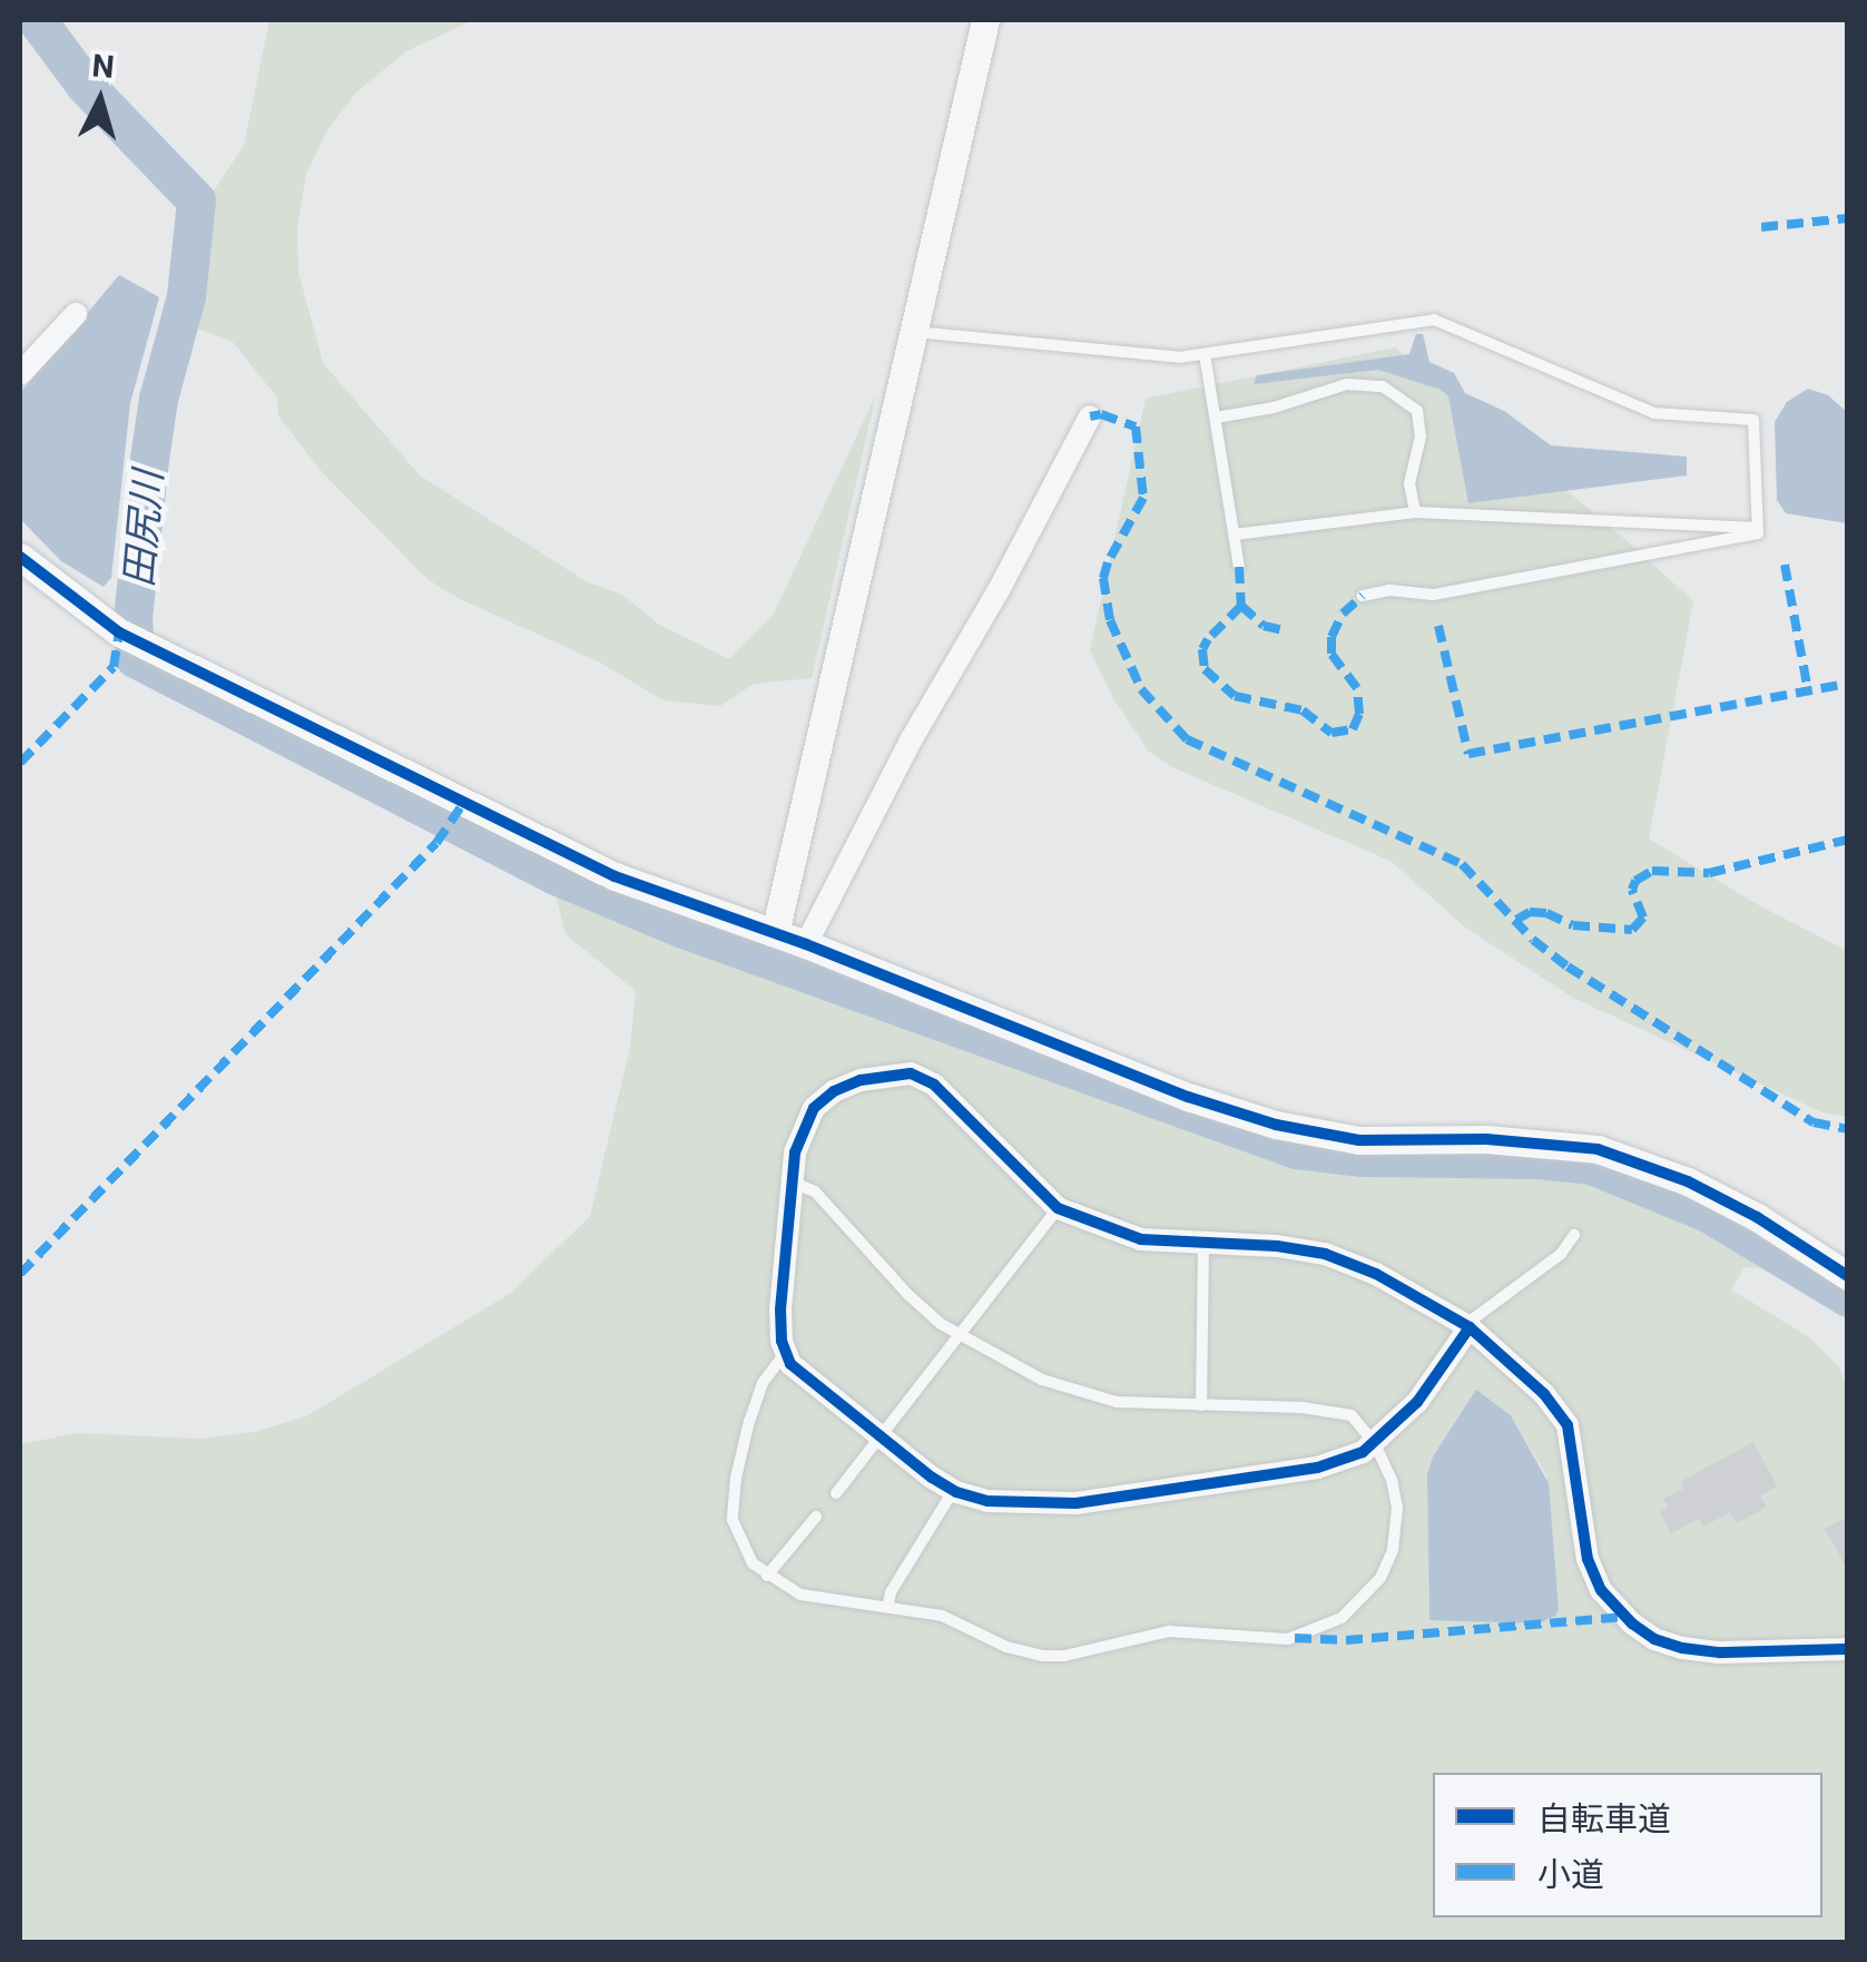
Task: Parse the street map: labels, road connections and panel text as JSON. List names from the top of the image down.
{
  "water": ["田尻川"],
  "legend": ["自転車道", "小道"],
  "north": "top"
}
